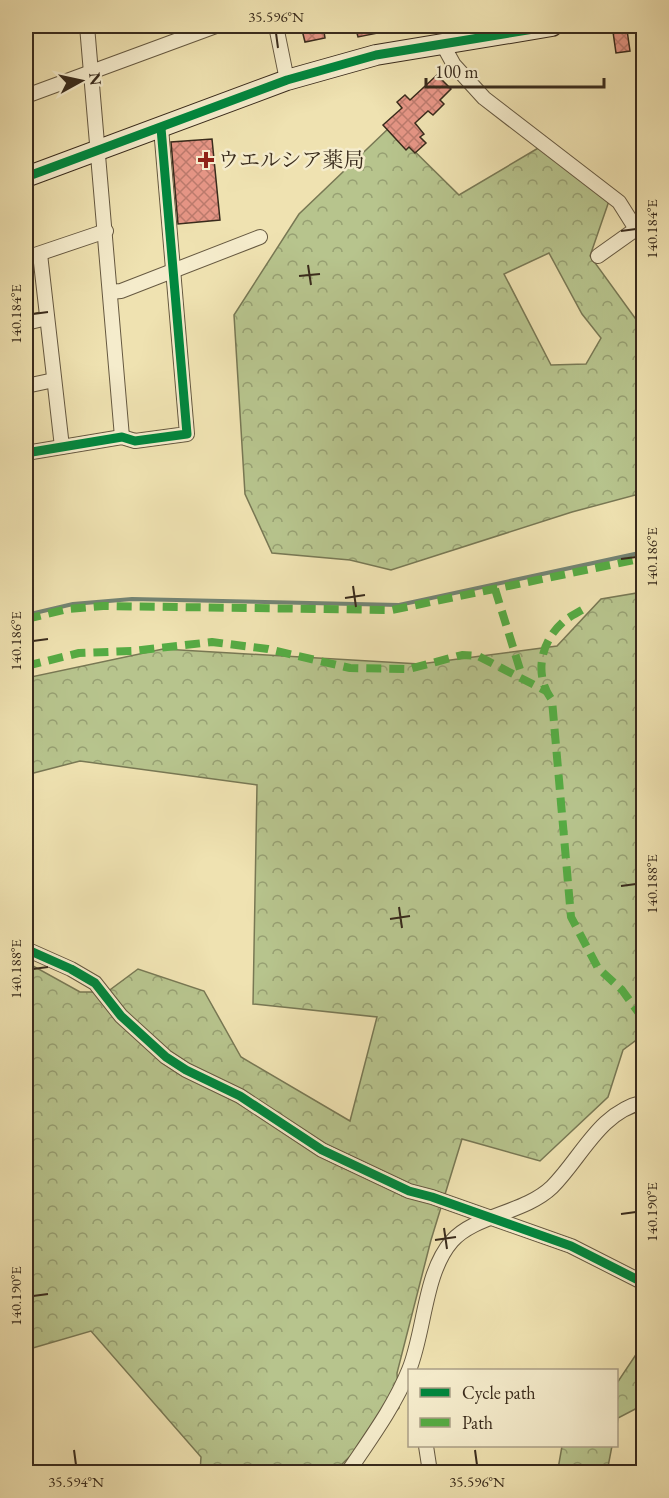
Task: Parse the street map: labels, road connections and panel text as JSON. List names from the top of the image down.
{
  "places": {
    "health": ["ウエルシア薬局"]
  },
  "legend": ["Cycle path", "Path"],
  "scale_bar": "100 m",
  "north": "right",
  "coordinates": [
    "35.596°N",
    "140.184°E",
    "140.186°E",
    "140.188°E",
    "140.190°E",
    "35.594°N"
  ]
}
